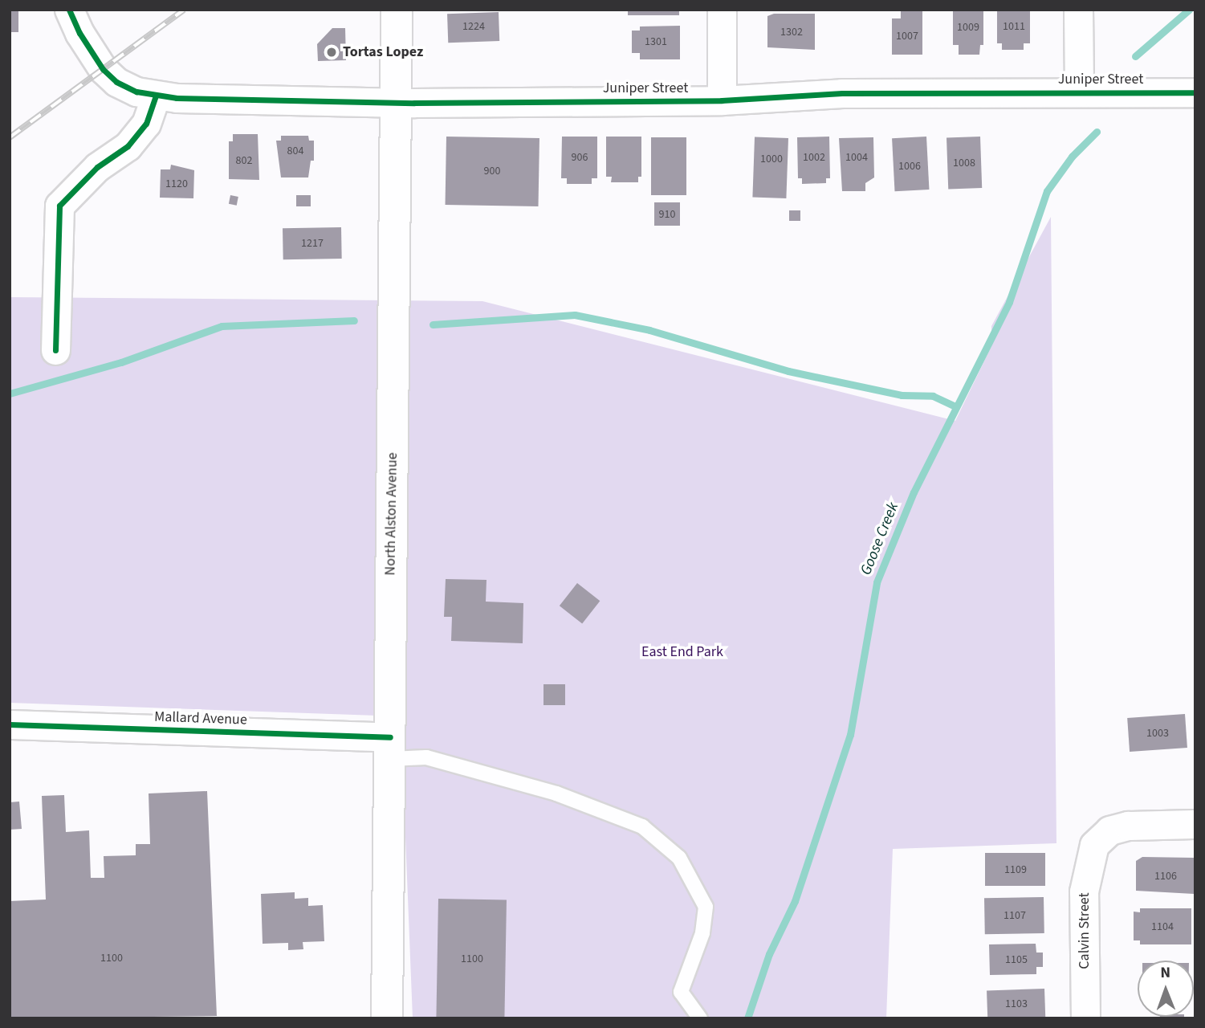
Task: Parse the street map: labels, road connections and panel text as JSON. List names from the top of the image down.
{
  "streets": {
    "main road": ["North Alston Avenue"],
    "street": ["Juniper Street", "Mallard Avenue", "Calvin Street"]
  },
  "crossings": [
    ["Juniper Street", "North Alston Avenue"],
    ["North Alston Avenue", "Mallard Avenue"]
  ],
  "water": ["Goose Creek"],
  "parks": ["East End Park"],
  "places": ["Tortas Lopez"],
  "house_numbers": [
    "1224",
    "1011",
    "1009",
    "1302",
    "1007",
    "1301",
    "804",
    "906",
    "1002",
    "1004",
    "1000",
    "802",
    "1008",
    "1006",
    "900",
    "1120",
    "910",
    "1217",
    "1003",
    "1109",
    "1106",
    "1107",
    "1104",
    "1100",
    "1100",
    "1105",
    "1103"
  ],
  "north": "top"
}
